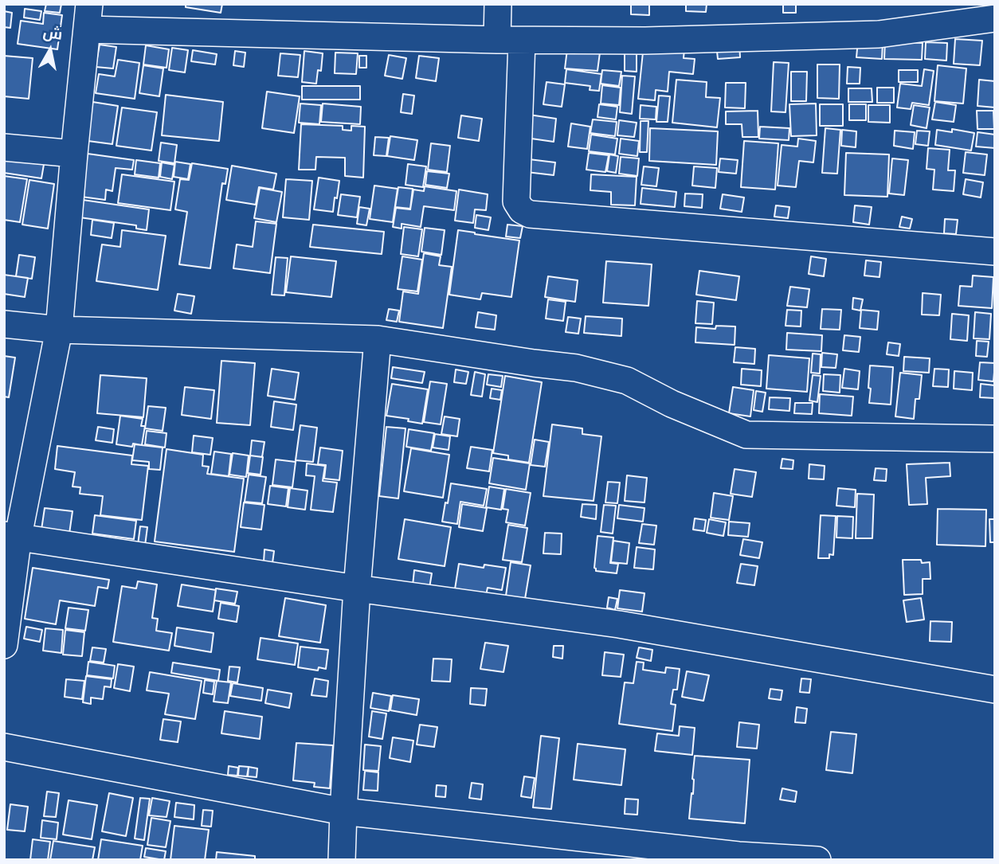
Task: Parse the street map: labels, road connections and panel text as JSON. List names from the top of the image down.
{
  "north": "top"
}
